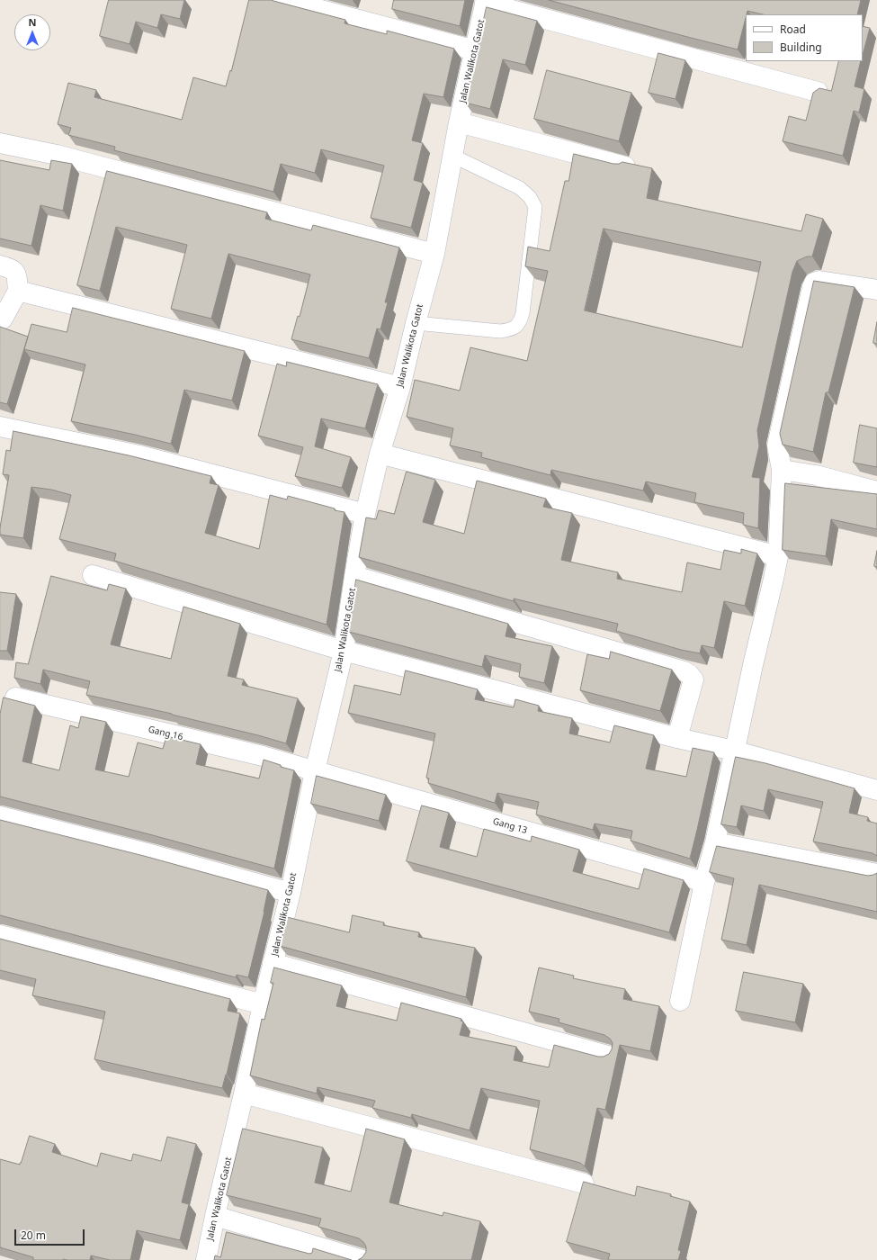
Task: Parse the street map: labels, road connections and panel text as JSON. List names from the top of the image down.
{
  "streets": {
    "street": ["Jalan Walikota Gatot", "Gang 16", "Gang 13"]
  },
  "crossings": [
    ["Jalan Walikota Gatot", "Gang 16"],
    ["Jalan Walikota Gatot", "Gang 13"],
    ["Gang 16", "Gang 13"]
  ],
  "legend": ["Road", "Building"],
  "scale_bar": "20 m",
  "north": "top"
}
